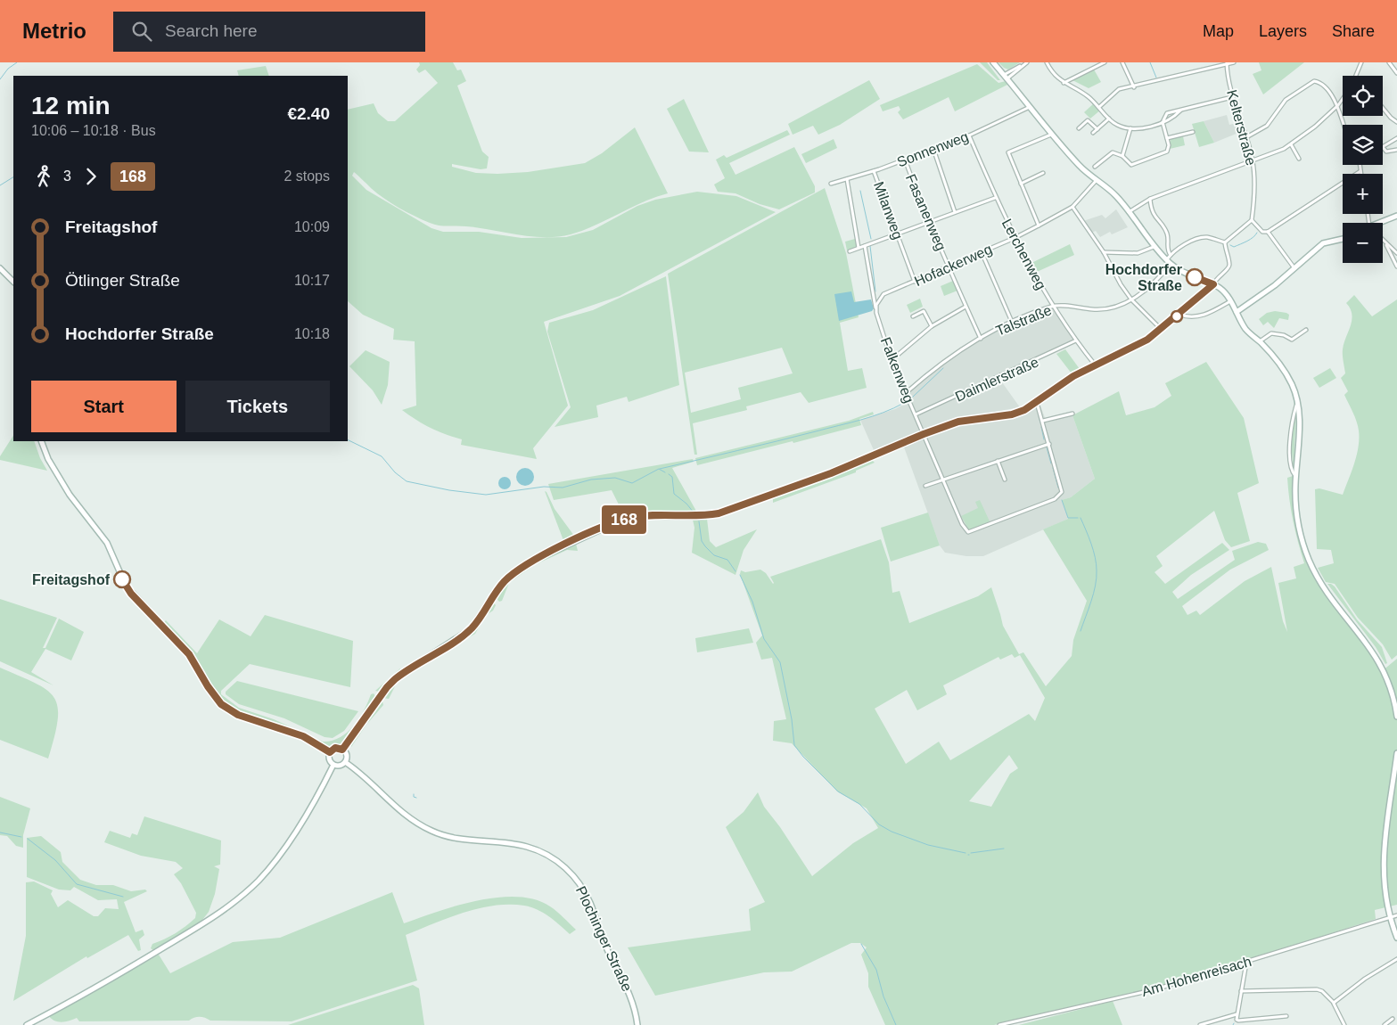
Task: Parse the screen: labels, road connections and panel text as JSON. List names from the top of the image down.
{
  "streets": {
    "main road": ["Plochinger Straße"],
    "street": [
      "Kelterstraße",
      "Sonnenweg",
      "Milanweg",
      "Fasanenweg",
      "Lerchenweg",
      "Hofackerweg",
      "Talstraße",
      "Falkenweg",
      "Daimlerstraße",
      "Am Hohenreisach"
    ]
  },
  "crossings": [
    ["Sonnenweg", "Milanweg"],
    ["Sonnenweg", "Fasanenweg"],
    ["Sonnenweg", "Lerchenweg"],
    ["Milanweg", "Hofackerweg"],
    ["Fasanenweg", "Hofackerweg"],
    ["Fasanenweg", "Talstraße"],
    ["Lerchenweg", "Hofackerweg"],
    ["Lerchenweg", "Talstraße"],
    ["Lerchenweg", "Daimlerstraße"],
    ["Hofackerweg", "Falkenweg"],
    ["Talstraße", "Falkenweg"],
    ["Falkenweg", "Daimlerstraße"]
  ],
  "places": ["Hochdorfer Straße", "Freitagshof"],
  "lines": ["bus line 168"],
  "page": {
    "header": "Metrio",
    "search": "Search here",
    "nav": ["Map", "Layers", "Share"],
    "on_map": "168",
    "map_buttons": ["+", "−"],
    "heading": ["12 min", "10:06 – 10:18 · Bus", "€2.40"],
    "legs": ["3", "168", "2 stops"],
    "list": [
      {
        "name": "Freitagshof",
        "value": "10:09"
      },
      {
        "name": "Ötlinger Straße",
        "value": "10:17"
      },
      {
        "name": "Hochdorfer Straße",
        "value": "10:18"
      }
    ],
    "buttons": ["Start", "Tickets"]
  }
}
